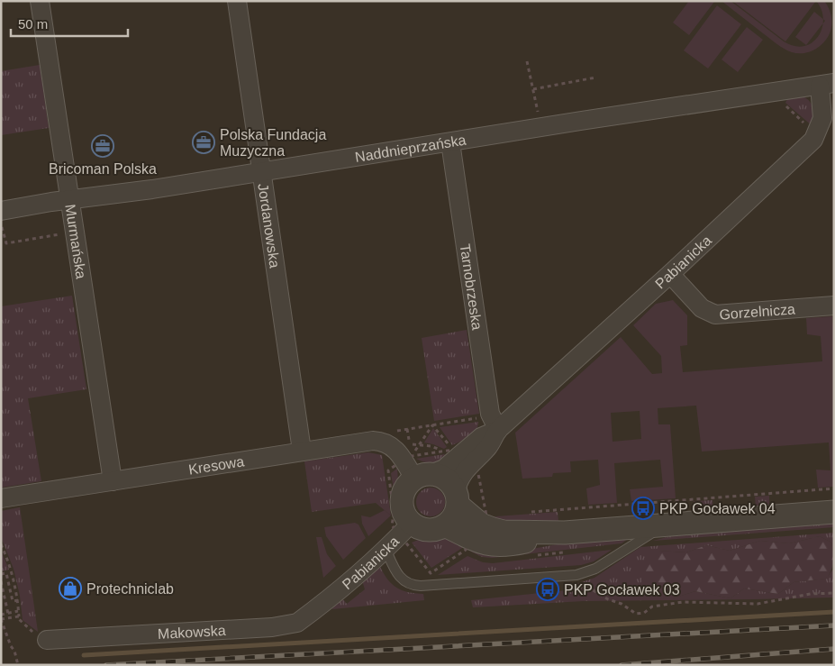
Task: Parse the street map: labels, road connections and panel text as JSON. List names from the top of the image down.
{
  "streets": {
    "street": [
      "Naddnieprzańska",
      "Jordanowska",
      "Murmańska",
      "Pabianicka",
      "Tarnobrzeska",
      "Gorzelnicza",
      "Kresowa",
      "Makowska"
    ]
  },
  "crossings": [
    ["Naddnieprzańska", "Jordanowska"],
    ["Naddnieprzańska", "Murmańska"],
    ["Naddnieprzańska", "Pabianicka"],
    ["Naddnieprzańska", "Tarnobrzeska"],
    ["Jordanowska", "Kresowa"],
    ["Murmańska", "Kresowa"],
    ["Pabianicka", "Tarnobrzeska"],
    ["Pabianicka", "Gorzelnicza"],
    ["Pabianicka", "Kresowa"],
    ["Pabianicka", "Makowska"]
  ],
  "places": {
    "office": ["Polska Fundacja Muzyczna", "Bricoman Polska"],
    "bus stop": ["PKP Gocławek 04", "PKP Gocławek 03"],
    "shop": ["Protechniclab"]
  },
  "scale_bar": "50 m"
}
